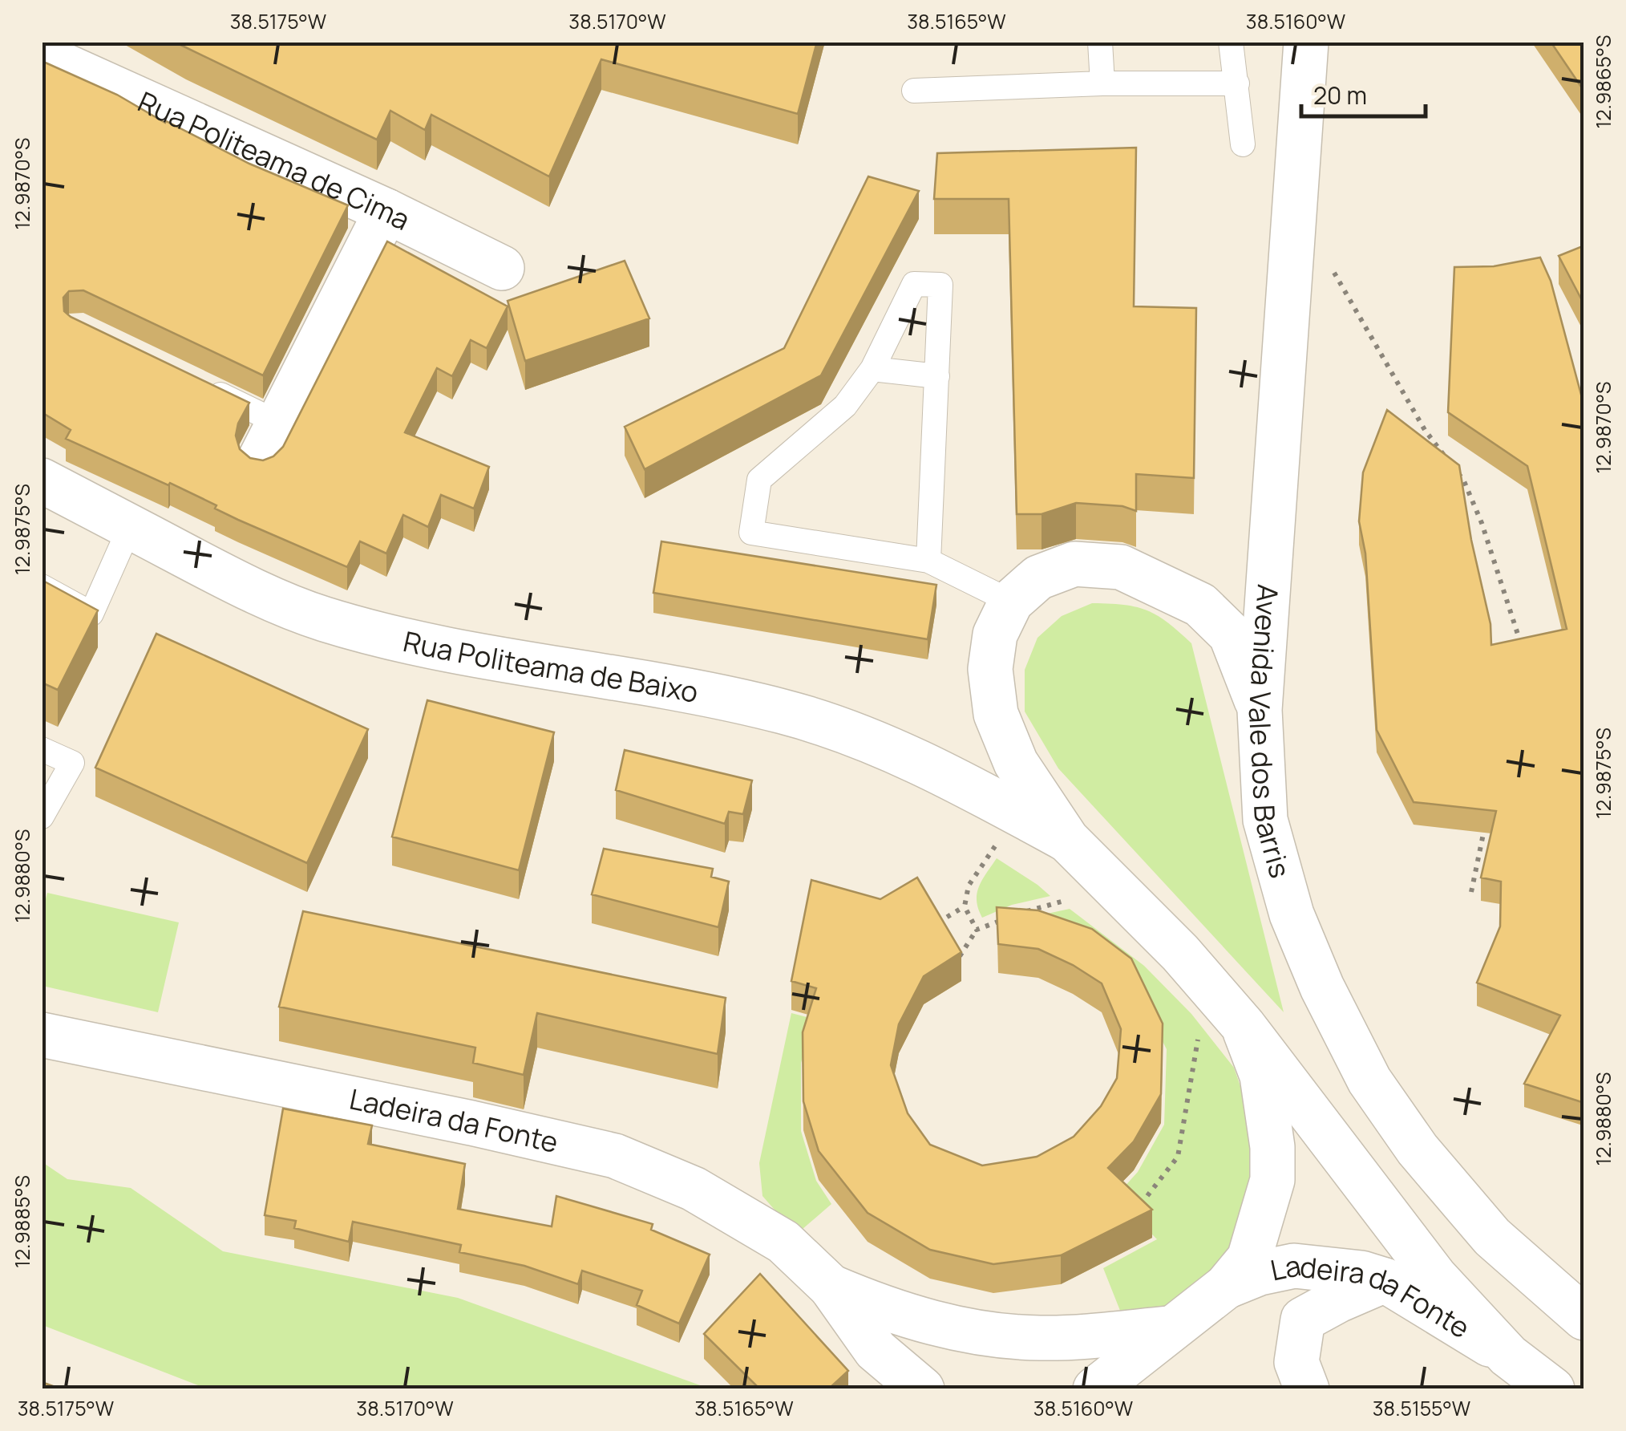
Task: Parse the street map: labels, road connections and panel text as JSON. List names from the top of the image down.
{
  "streets": {
    "street": [
      "Rua Politeama de Cima",
      "Rua Politeama de Baixo",
      "Avenida Vale dos Barris",
      "Ladeira da Fonte"
    ]
  },
  "scale_bar": "20 m",
  "coordinates": [
    "38.5175°W",
    "38.5170°W",
    "38.5165°W",
    "38.5160°W",
    "12.9865°S",
    "12.9870°S",
    "12.9875°S",
    "12.9880°S",
    "12.9885°S",
    "38.5155°W"
  ]
}
